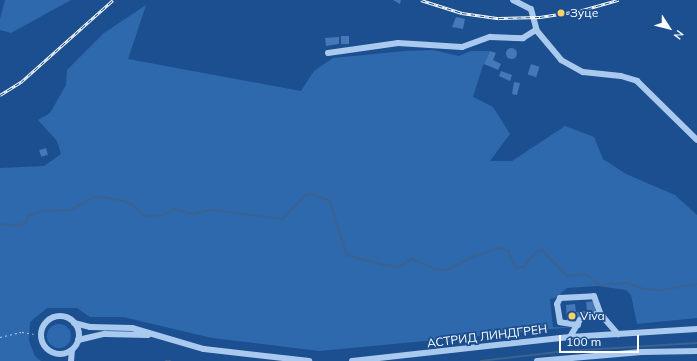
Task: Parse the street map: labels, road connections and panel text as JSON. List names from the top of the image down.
{
  "streets": {
    "street": ["АСТРИД ЛИНДГРЕН"]
  },
  "places": ["Зуце", "Viva"],
  "scale_bar": "100 m",
  "north": "bottom right"
}
